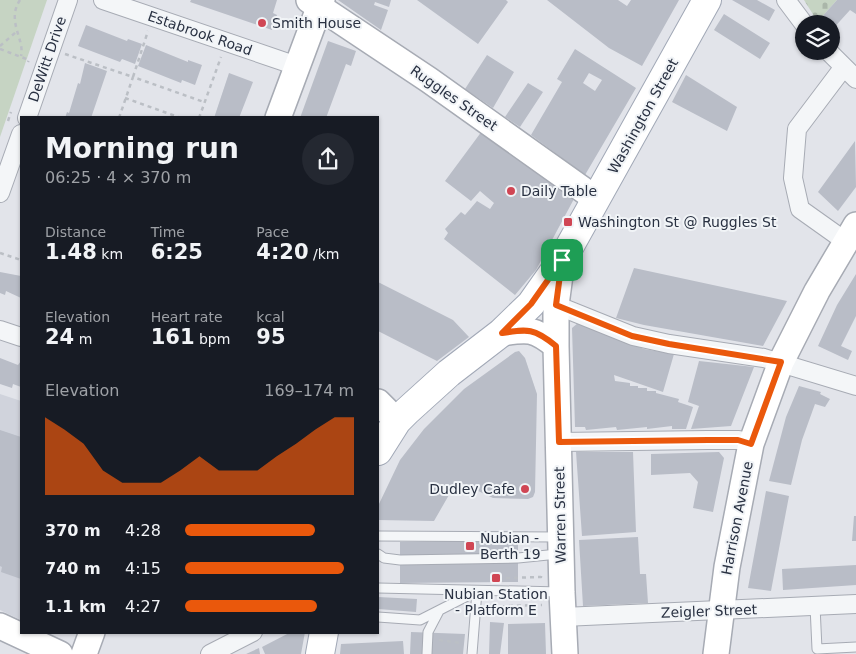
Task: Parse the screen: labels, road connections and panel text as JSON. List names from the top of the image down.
{
  "streets": {
    "main road": [
      "Ruggles Street",
      "Washington Street",
      "Warren Street",
      "Harrison Avenue"
    ],
    "street": ["Estabrook Road", "DeWitt Drive", "Zeigler Street"]
  },
  "crossings": [
    ["Ruggles Street", "Washington Street"],
    ["Washington Street", "Warren Street"],
    ["Warren Street", "Zeigler Street"],
    ["Harrison Avenue", "Zeigler Street"]
  ],
  "places": {
    "other": ["Smith House", "Daily Table", "Dudley Cafe"],
    "transit": ["Washington St @ Ruggles St", "Nubian - Berth 19", "Nubian Station - Platform E"]
  },
  "page": {
    "heading": ["Morning run", "06:25 · 4 × 370 m"],
    "stats": [
      ["Distance", "1.48 km"],
      ["Time", "6:25"],
      ["Pace", "4:20 /km"],
      ["Elevation", "24 m"],
      ["Heart rate", "161 bpm"],
      ["kcal", "95"]
    ],
    "chart": ["Elevation", "169–174 m"],
    "list": [
      {
        "name": "370 m",
        "note": "4:28"
      },
      {
        "name": "740 m",
        "note": "4:15"
      },
      {
        "name": "1.1 km",
        "note": "4:27"
      }
    ]
  }
}
